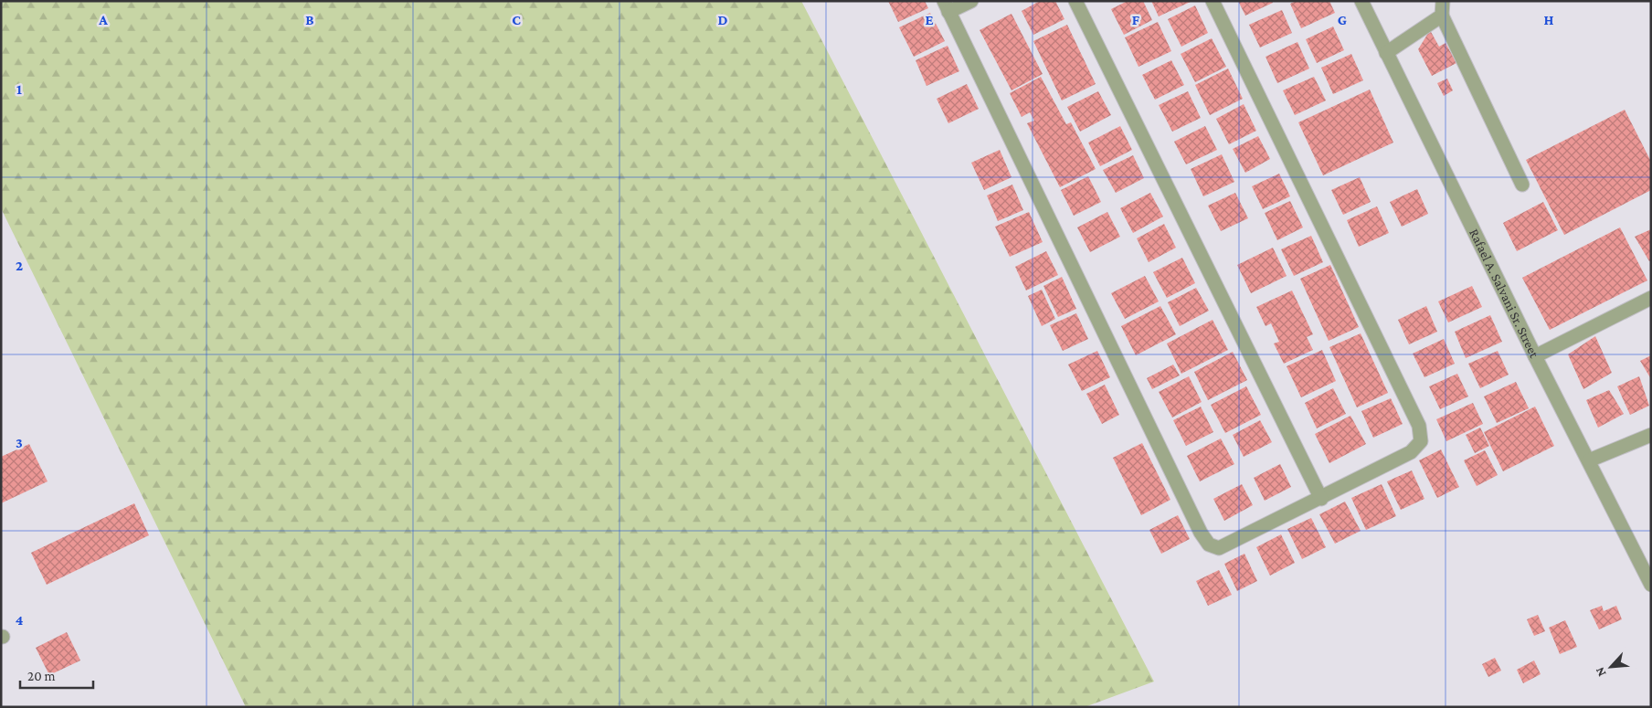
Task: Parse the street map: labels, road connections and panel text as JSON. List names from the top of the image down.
{
  "streets": {
    "street": ["Rafael A. Salvani Sr. Street"]
  },
  "scale_bar": "20 m",
  "north": "bottom left",
  "grid": {
    "columns": [
      "A",
      "B",
      "C",
      "D",
      "E",
      "F",
      "G",
      "H"
    ],
    "rows": [
      "1",
      "2",
      "3",
      "4"
    ]
  }
}
